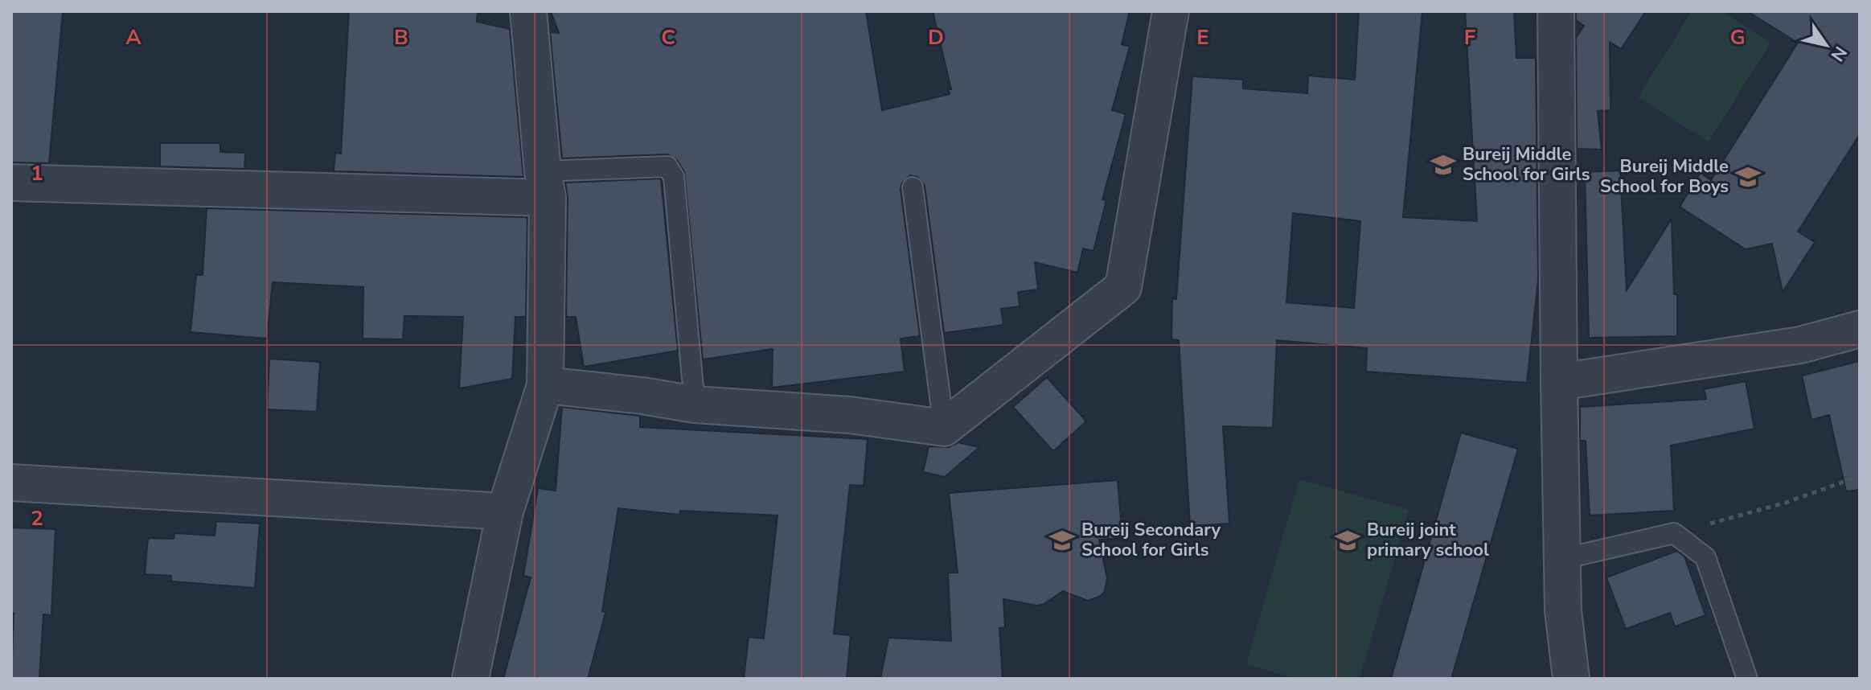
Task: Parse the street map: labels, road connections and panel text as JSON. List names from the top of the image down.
{
  "places": {
    "school or university": [
      "Bureij Middle School for Girls",
      "Bureij Middle School for Boys",
      "Bureij Secondary School for Girls",
      "Bureij joint primary school"
    ]
  },
  "north": "bottom right",
  "grid": {
    "columns": [
      "A",
      "B",
      "C",
      "D",
      "E",
      "F",
      "G"
    ],
    "rows": ["1", "2"]
  }
}
